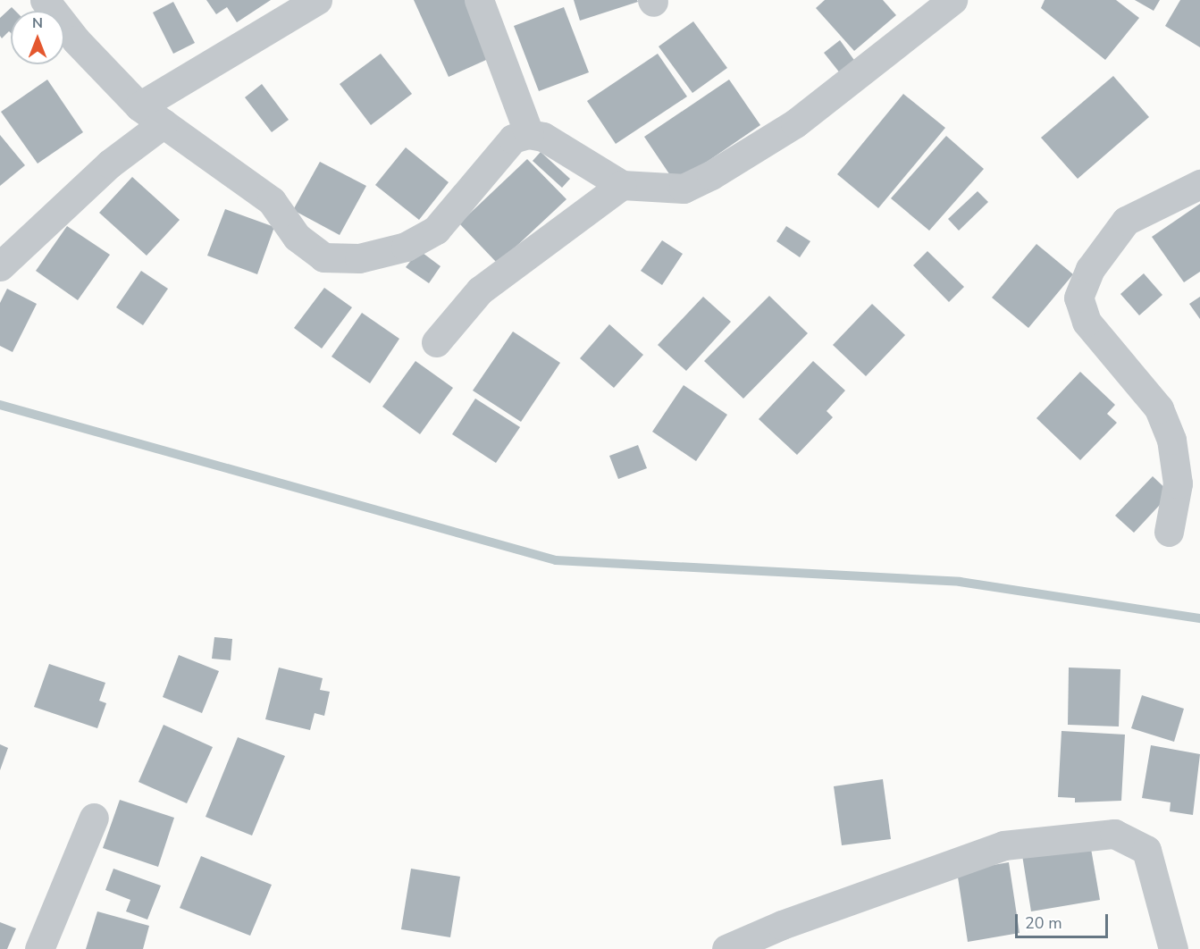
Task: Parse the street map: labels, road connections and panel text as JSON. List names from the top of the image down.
{
  "scale_bar": "20 m",
  "north": "top"
}
